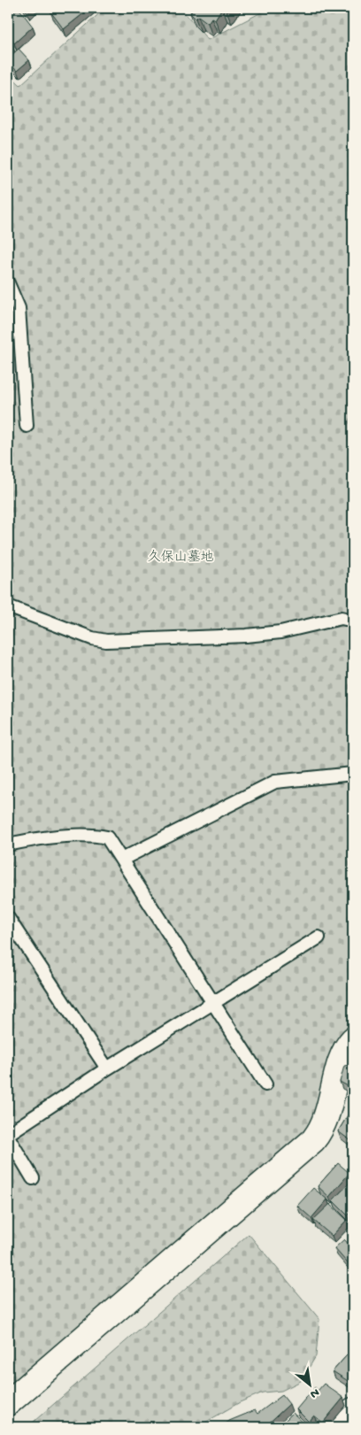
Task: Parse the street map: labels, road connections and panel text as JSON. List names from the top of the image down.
{
  "parks": ["久保山墓地"],
  "north": "bottom right"
}
